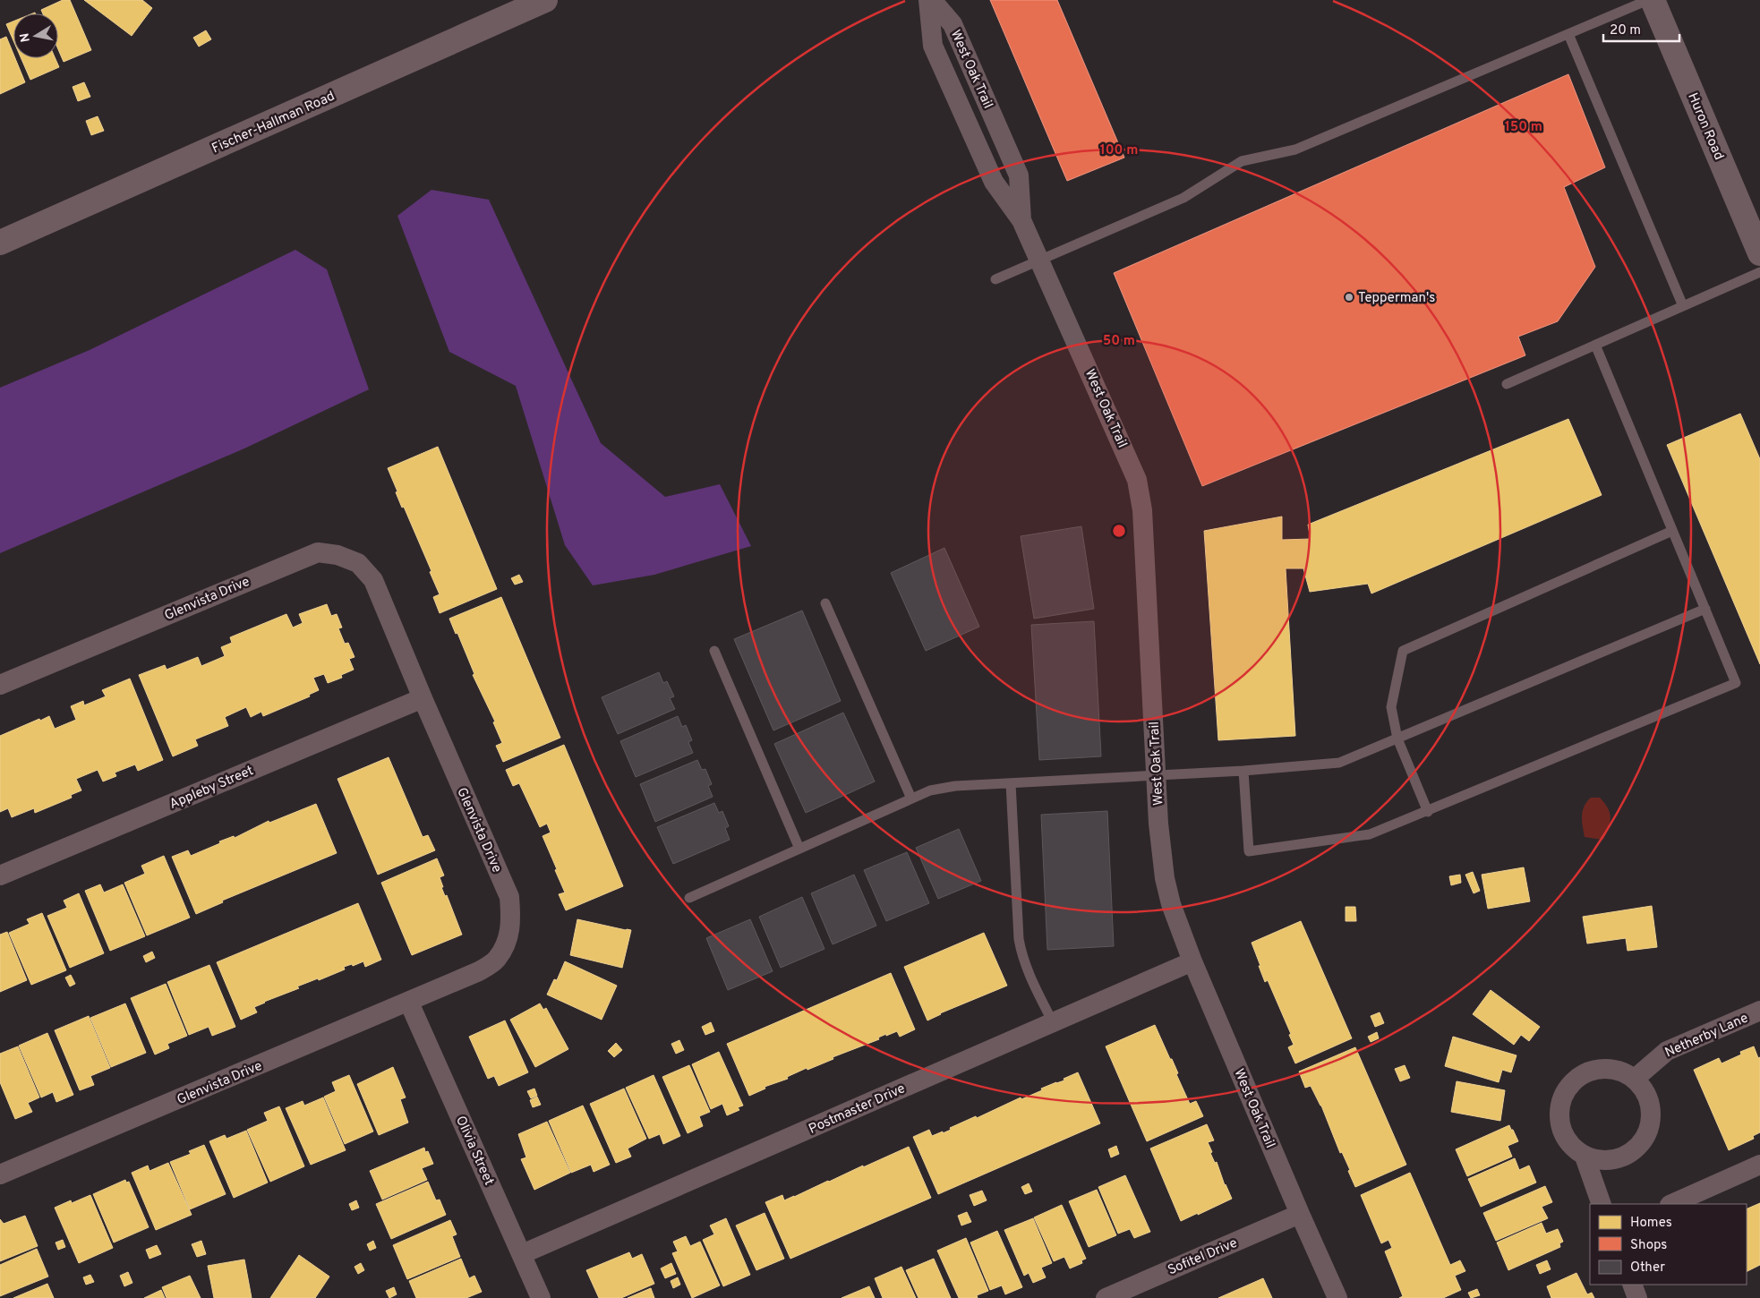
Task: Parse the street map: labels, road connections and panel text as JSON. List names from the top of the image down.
{
  "streets": {
    "main road": ["Fischer-Hallman Road", "Huron Road"],
    "street": [
      "West Oak Trail",
      "Glenvista Drive",
      "Appleby Street",
      "Netherby Lane",
      "Postmaster Drive",
      "Olivia Street",
      "Sofitel Drive"
    ]
  },
  "crossings": [
    ["West Oak Trail", "Postmaster Drive"],
    ["West Oak Trail", "Sofitel Drive"],
    ["Glenvista Drive", "Appleby Street"],
    ["Glenvista Drive", "Olivia Street"],
    ["Postmaster Drive", "Olivia Street"]
  ],
  "places": ["Tepperman's"],
  "legend": ["Homes", "Shops", "Other"],
  "scale_bar": "20 m",
  "north": "left",
  "rings": ["150 m", "100 m", "50 m"]
}
